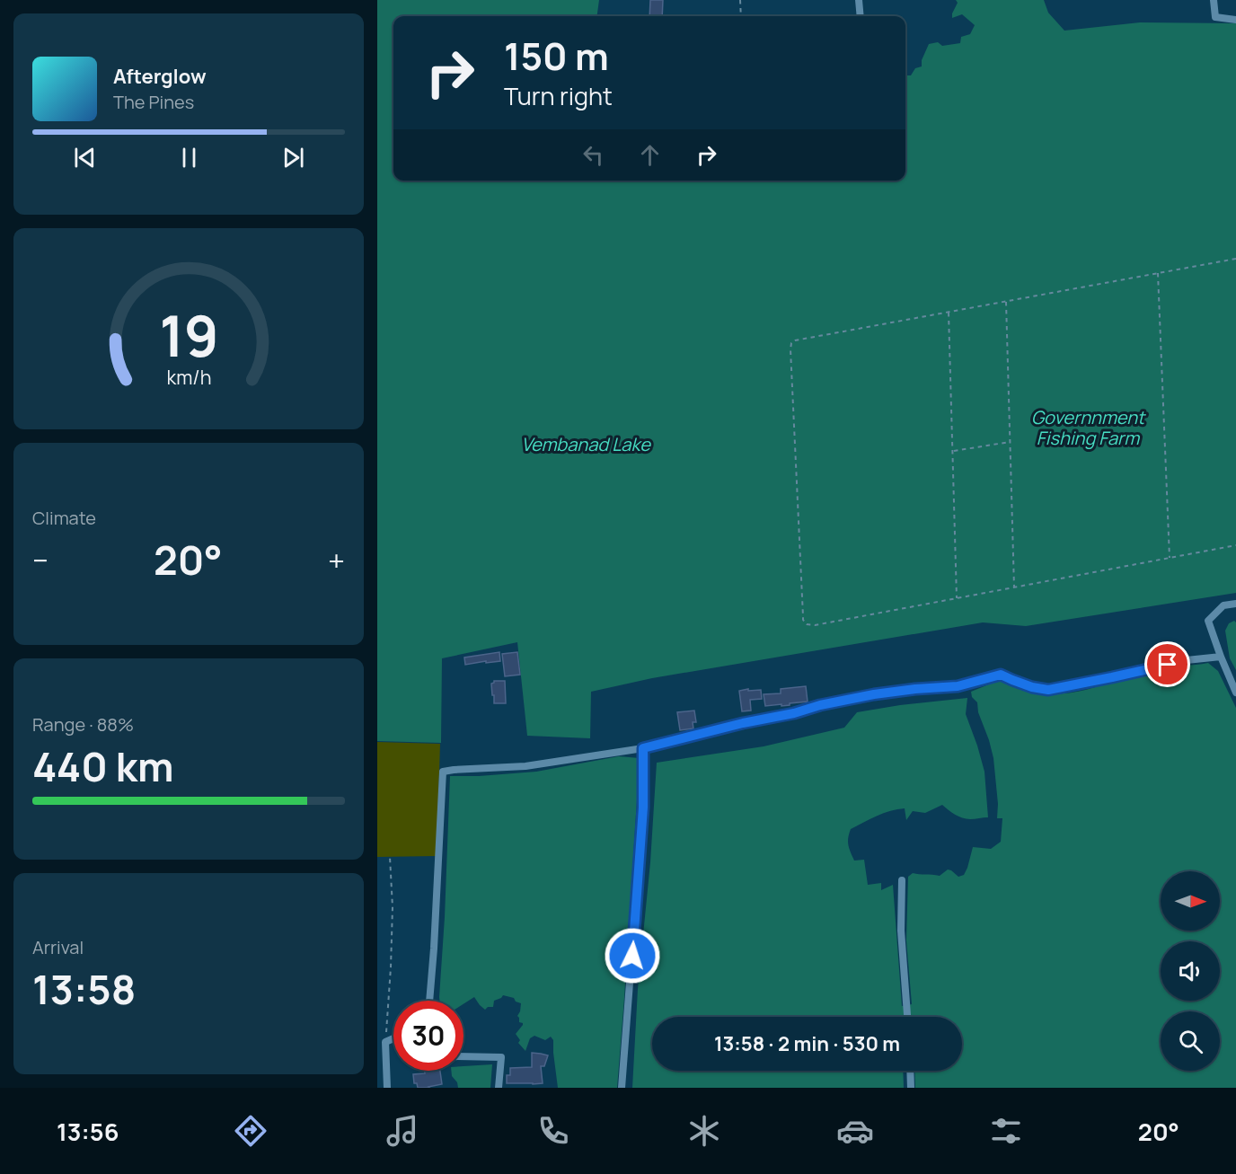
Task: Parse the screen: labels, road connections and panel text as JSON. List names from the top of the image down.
{
  "water": ["Governnment Fishing Farm", "Vembanad Lake"],
  "north": "right",
  "page": {
    "turn": ["150 m", "Turn right"],
    "song": ["Afterglow", "The Pines"],
    "tile": [
      "Climate",
      ["Range · 88%", "440 km"],
      ["Arrival", "13:58"]
    ],
    "heat": ["−", "20°", "+"],
    "limit": "30",
    "trip": "13:58 · 2 min · 530 m",
    "tabs": ["13:56", "20°"],
    "gauge": ["19", "km/h"]
  }
}
